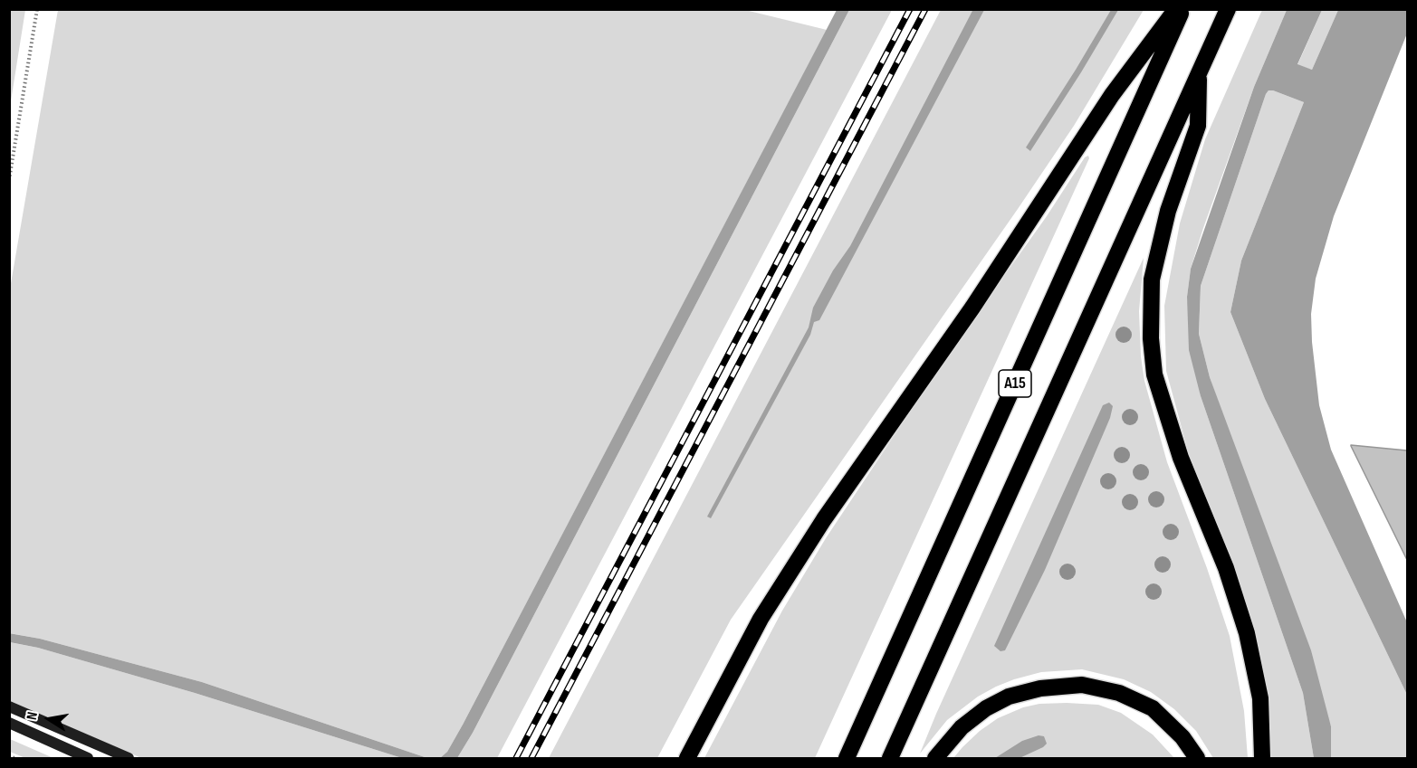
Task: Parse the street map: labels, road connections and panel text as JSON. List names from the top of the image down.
{
  "streets": {
    "highway": ["A15"]
  },
  "north": "left"
}
